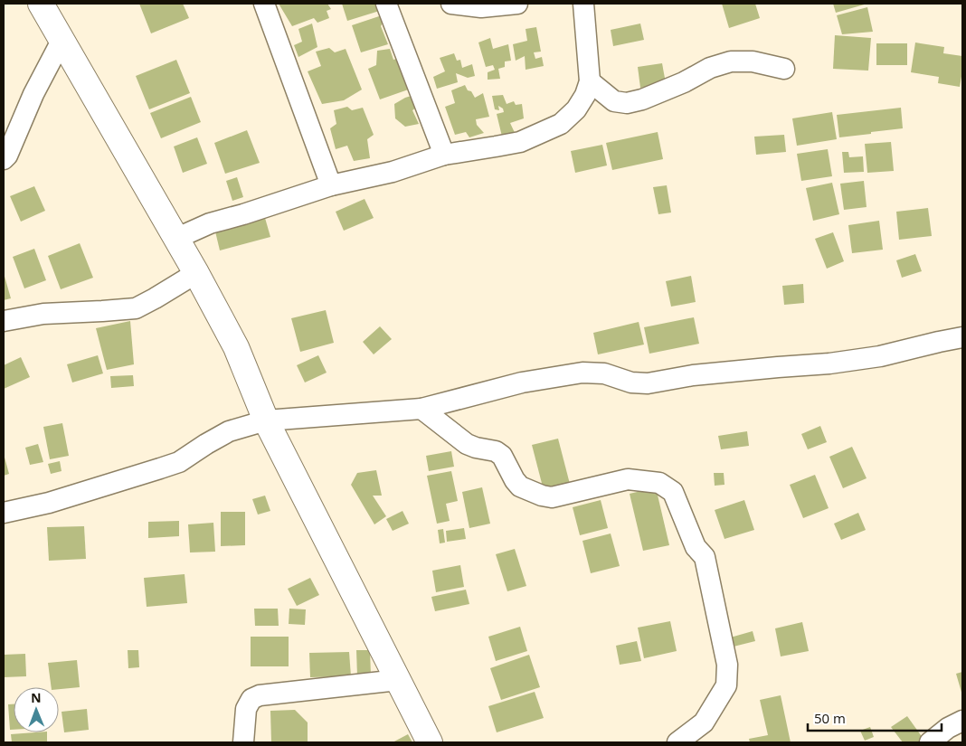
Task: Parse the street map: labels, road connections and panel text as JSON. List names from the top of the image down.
{
  "scale_bar": "50 m",
  "north": "top"
}
